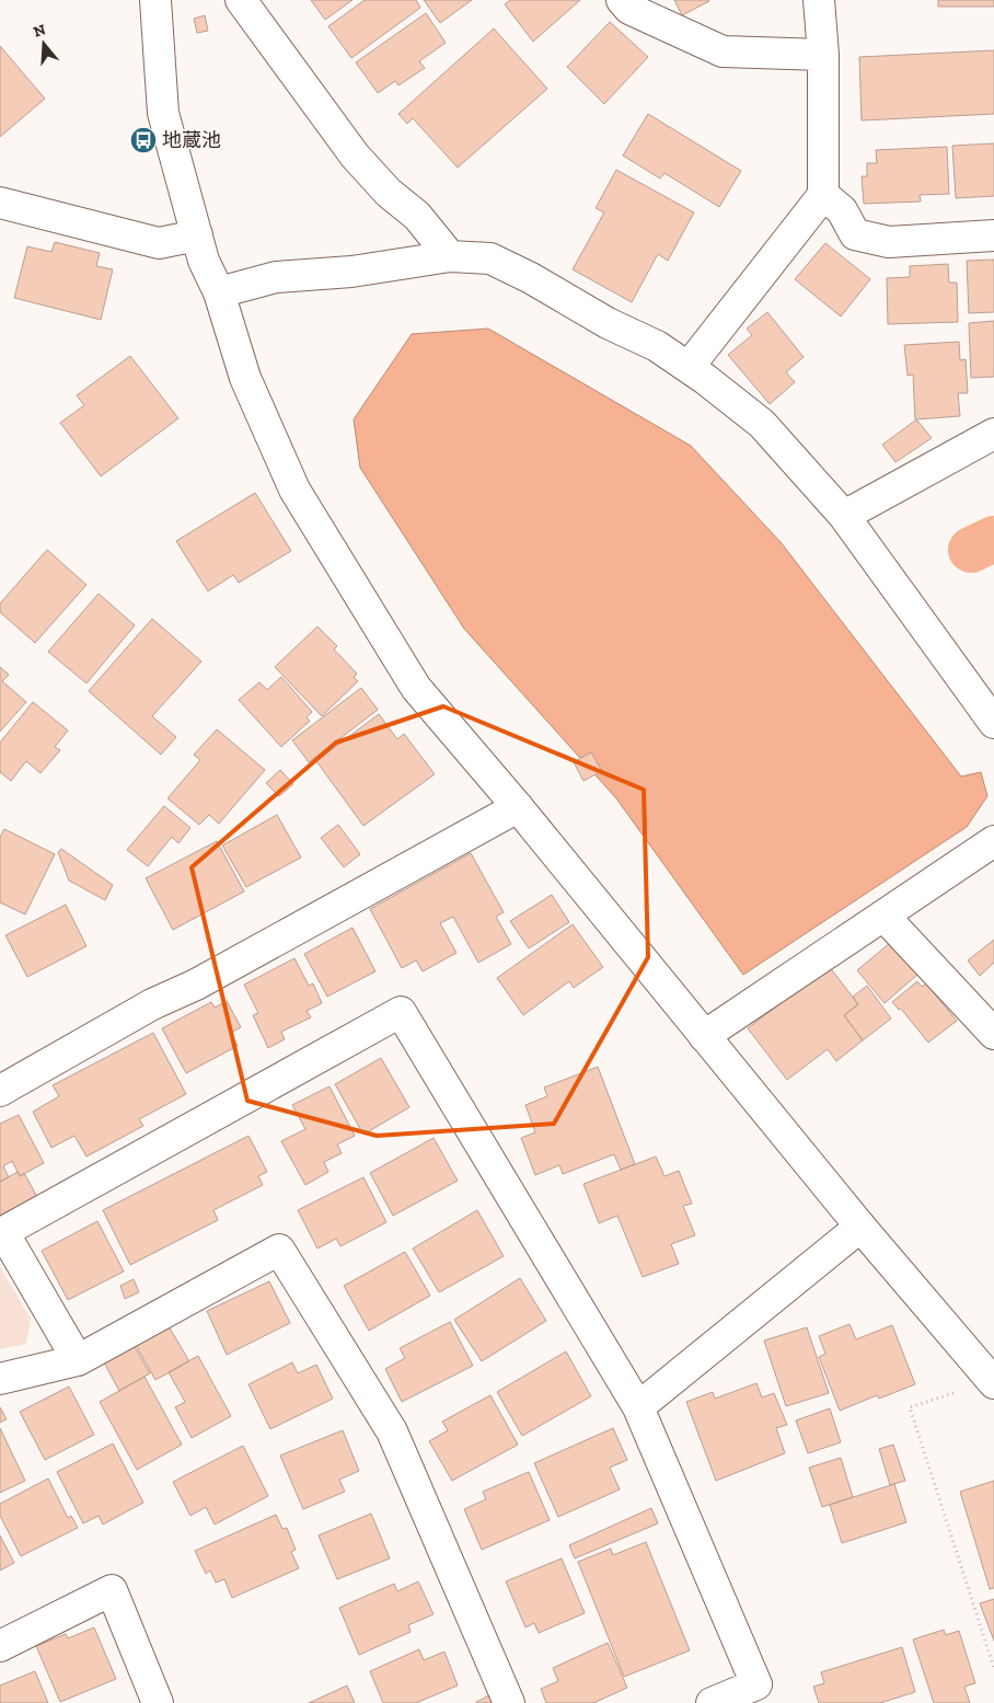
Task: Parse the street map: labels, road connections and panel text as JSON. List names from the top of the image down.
{
  "places": {
    "bus stop": ["地蔵池"]
  },
  "north": "top"
}
